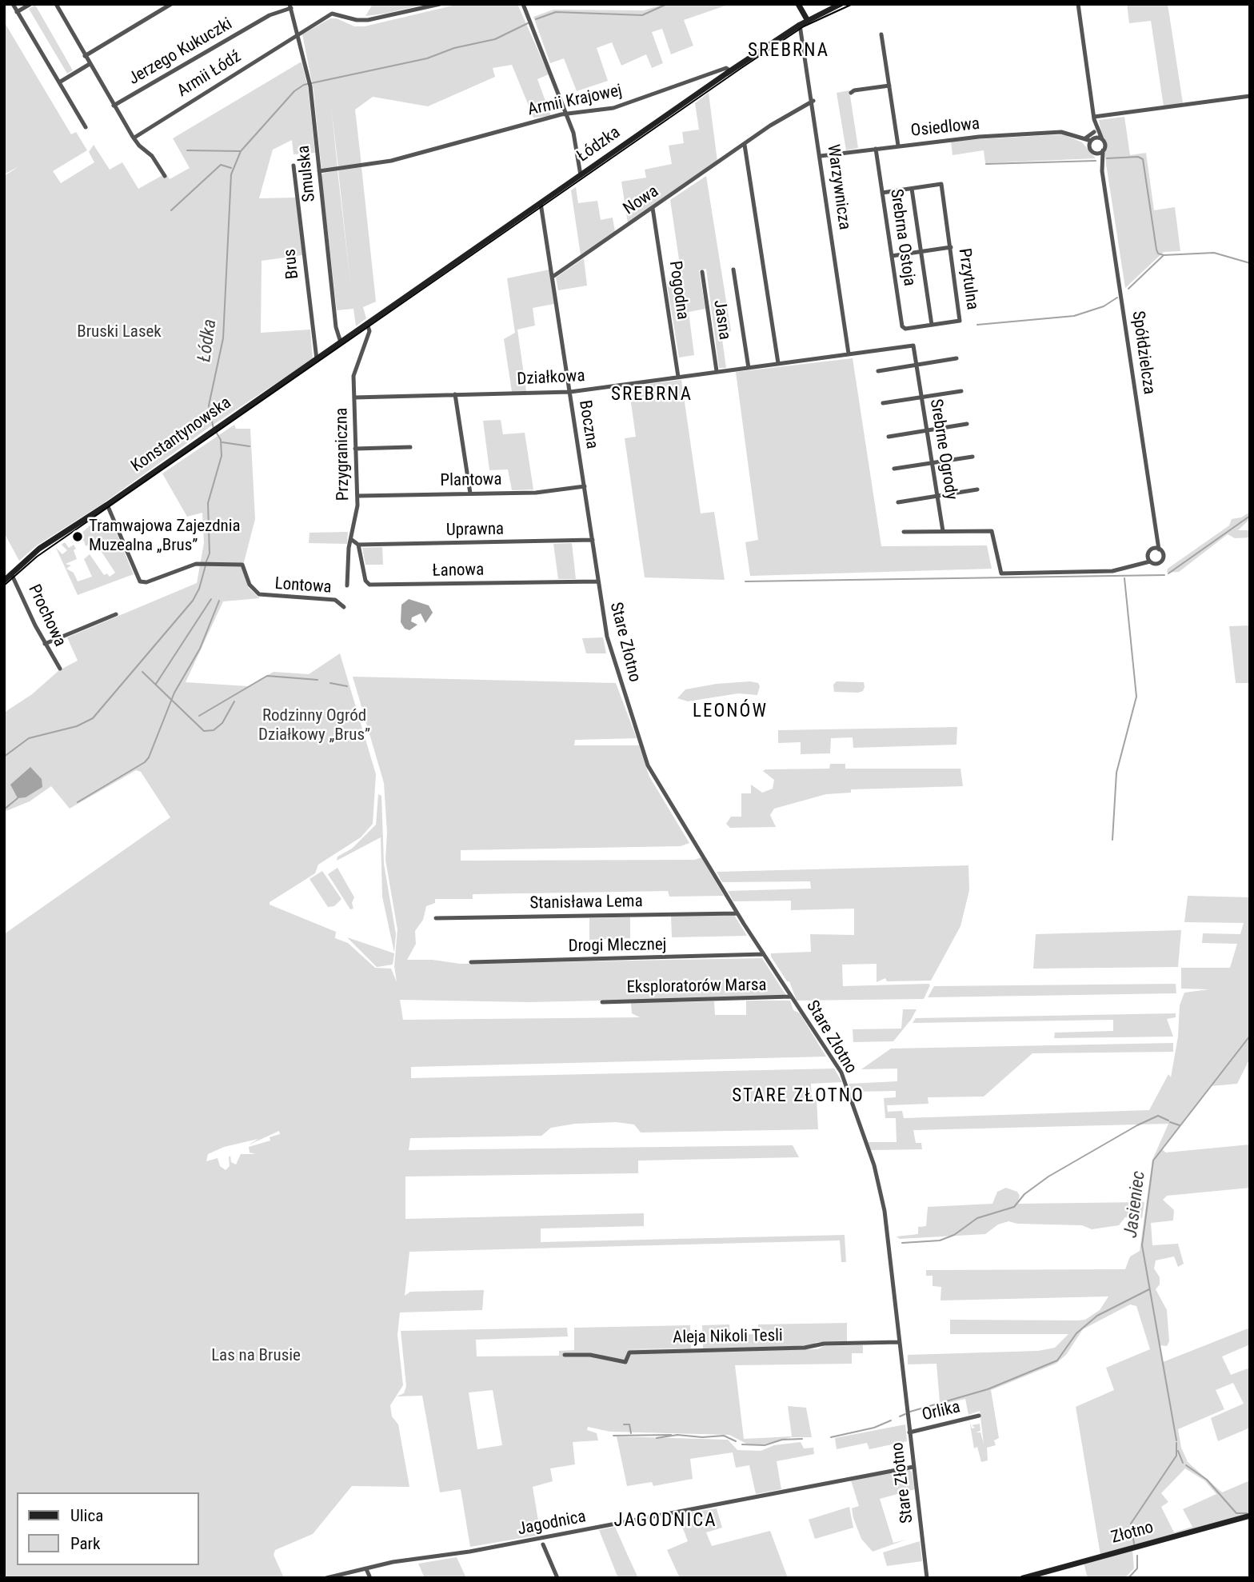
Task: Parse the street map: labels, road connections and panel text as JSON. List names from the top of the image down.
{
  "streets": {
    "main road": ["Łódzka", "Konstantynowska", "Złotno"],
    "street": [
      "Jerzego Kukuczki",
      "Armii Łódź",
      "Armii Krajowej",
      "Osiedlowa",
      "Smulska",
      "Warzywnicza",
      "Nowa",
      "Srebrna Ostoja",
      "Brus",
      "Przytulna",
      "Pogodna",
      "Jasna",
      "Spółdzielcza",
      "Działkowa",
      "Boczna",
      "Srebrne Ogrody",
      "Przygraniczna",
      "Plantowa",
      "Uprawna",
      "Łanowa",
      "Lontowa",
      "Prochowa",
      "Stare Złotno",
      "Stanisława Lema",
      "Drogi Mlecznej",
      "Eksploratorów Marsa",
      "Aleja Nikoli Tesli",
      "Orlika",
      "Jagodnica"
    ]
  },
  "crossings": [
    ["Jerzego Kukuczki", "Smulska"],
    ["Armii Łódź", "Smulska"],
    ["Armii Krajowej", "Łódzka"],
    ["Armii Krajowej", "Smulska"],
    ["Osiedlowa", "Warzywnicza"],
    ["Osiedlowa", "Srebrna Ostoja"],
    ["Łódzka", "Warzywnicza"],
    ["Łódzka", "Boczna"],
    ["Łódzka", "Konstantynowska"],
    ["Smulska", "Konstantynowska"],
    ["Warzywnicza", "Nowa"],
    ["Warzywnicza", "Działkowa"],
    ["Warzywnicza", "Srebrne Ogrody"],
    ["Nowa", "Pogodna"],
    ["Nowa", "Boczna"],
    ["Srebrna Ostoja", "Przytulna"],
    ["Brus", "Konstantynowska"],
    ["Pogodna", "Działkowa"],
    ["Jasna", "Działkowa"],
    ["Działkowa", "Boczna"],
    ["Działkowa", "Srebrne Ogrody"],
    ["Działkowa", "Przygraniczna"],
    ["Boczna", "Plantowa"],
    ["Boczna", "Uprawna"],
    ["Boczna", "Łanowa"],
    ["Boczna", "Stare Złotno"],
    ["Konstantynowska", "Przygraniczna"],
    ["Konstantynowska", "Lontowa"],
    ["Konstantynowska", "Prochowa"],
    ["Przygraniczna", "Plantowa"],
    ["Uprawna", "Łanowa"],
    ["Łanowa", "Stare Złotno"],
    ["Stare Złotno", "Stanisława Lema"],
    ["Stare Złotno", "Drogi Mlecznej"],
    ["Stare Złotno", "Eksploratorów Marsa"],
    ["Stare Złotno", "Aleja Nikoli Tesli"],
    ["Stare Złotno", "Orlika"],
    ["Stare Złotno", "Jagodnica"]
  ],
  "districts": [
    "SREBRNA",
    "SREBRNA",
    "LEONÓW",
    "STARE ZŁOTNO",
    "JAGODNICA"
  ],
  "water": ["Łódka", "Jasieniec"],
  "parks": ["Bruski Lasek", "Rodzinny Ogród Działkowy „Brus”", "Las na Brusie"],
  "places": ["Tramwajowa Zajezdnia Muzealna „Brus”"],
  "legend": ["Ulica", "Park"]
}
